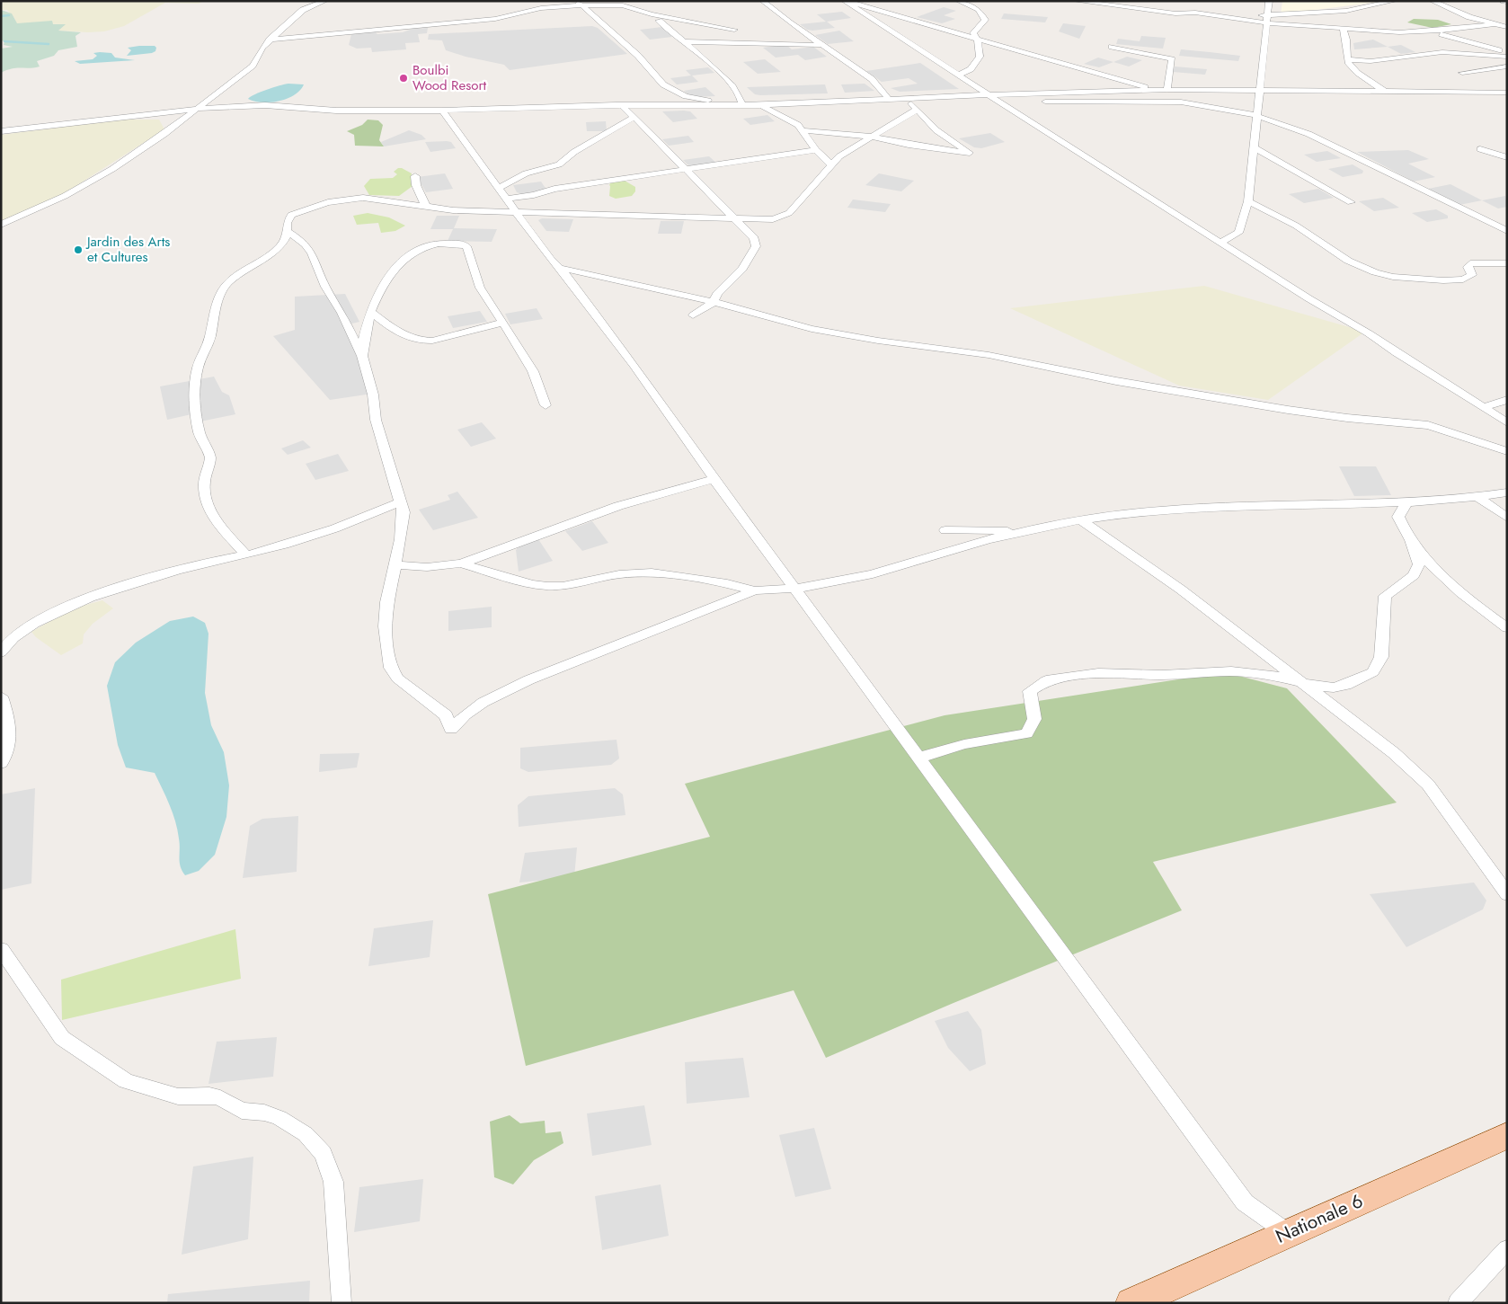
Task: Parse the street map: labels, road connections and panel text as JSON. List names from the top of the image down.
{
  "streets": {
    "main road": ["Nationale 6"]
  },
  "places": ["Boulbi Wood Resort", "Jardin des Arts et Cultures"]
}
